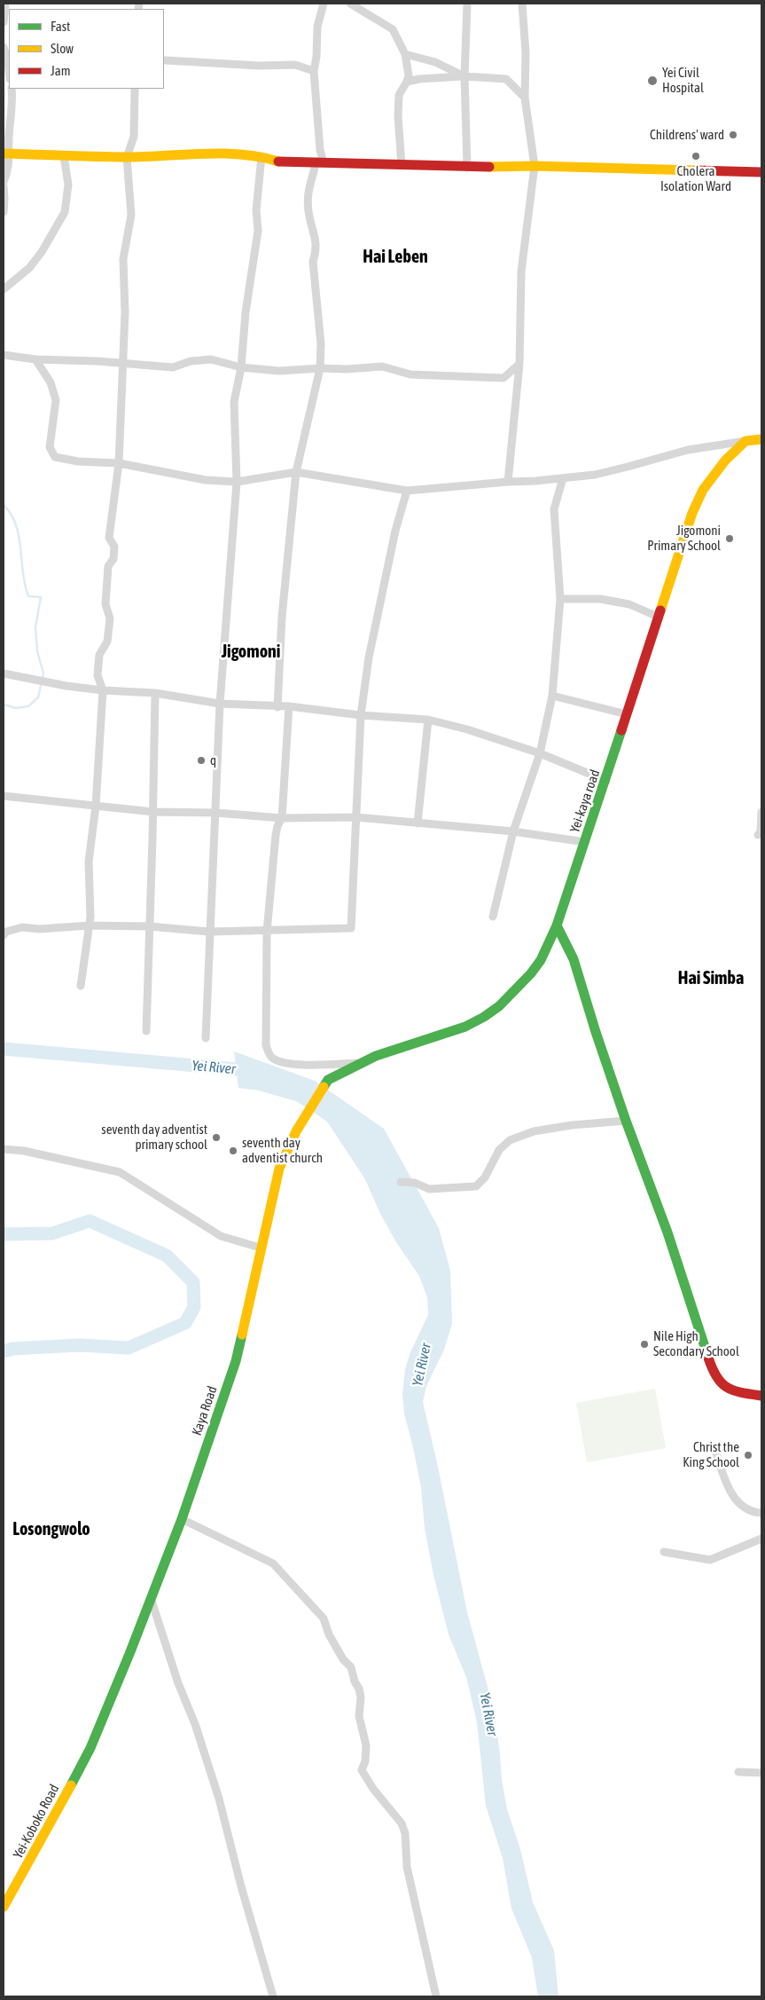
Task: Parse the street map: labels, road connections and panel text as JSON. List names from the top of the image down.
{
  "streets": {
    "main road": ["Yei-kaya road", "Kaya Road", "Yei-Koboko Road"]
  },
  "crossings": [
    ["Yei-kaya road", "Kaya Road"],
    ["Kaya Road", "Yei-Koboko Road"]
  ],
  "districts": [
    "Hai Leben",
    "Jigomoni",
    "Hai Simba",
    "Losongwolo"
  ],
  "water": ["Yei River"],
  "places": [
    "Yei Civil Hospital",
    "Childrens' ward",
    "Cholera Isolation Ward",
    "Jigomoni Primary School",
    "q",
    "seventh day adventist primary school",
    "seventh day adventist church",
    "Nile High Secondary School",
    "Christ the King School"
  ],
  "legend": ["Fast", "Slow", "Jam"]
}
